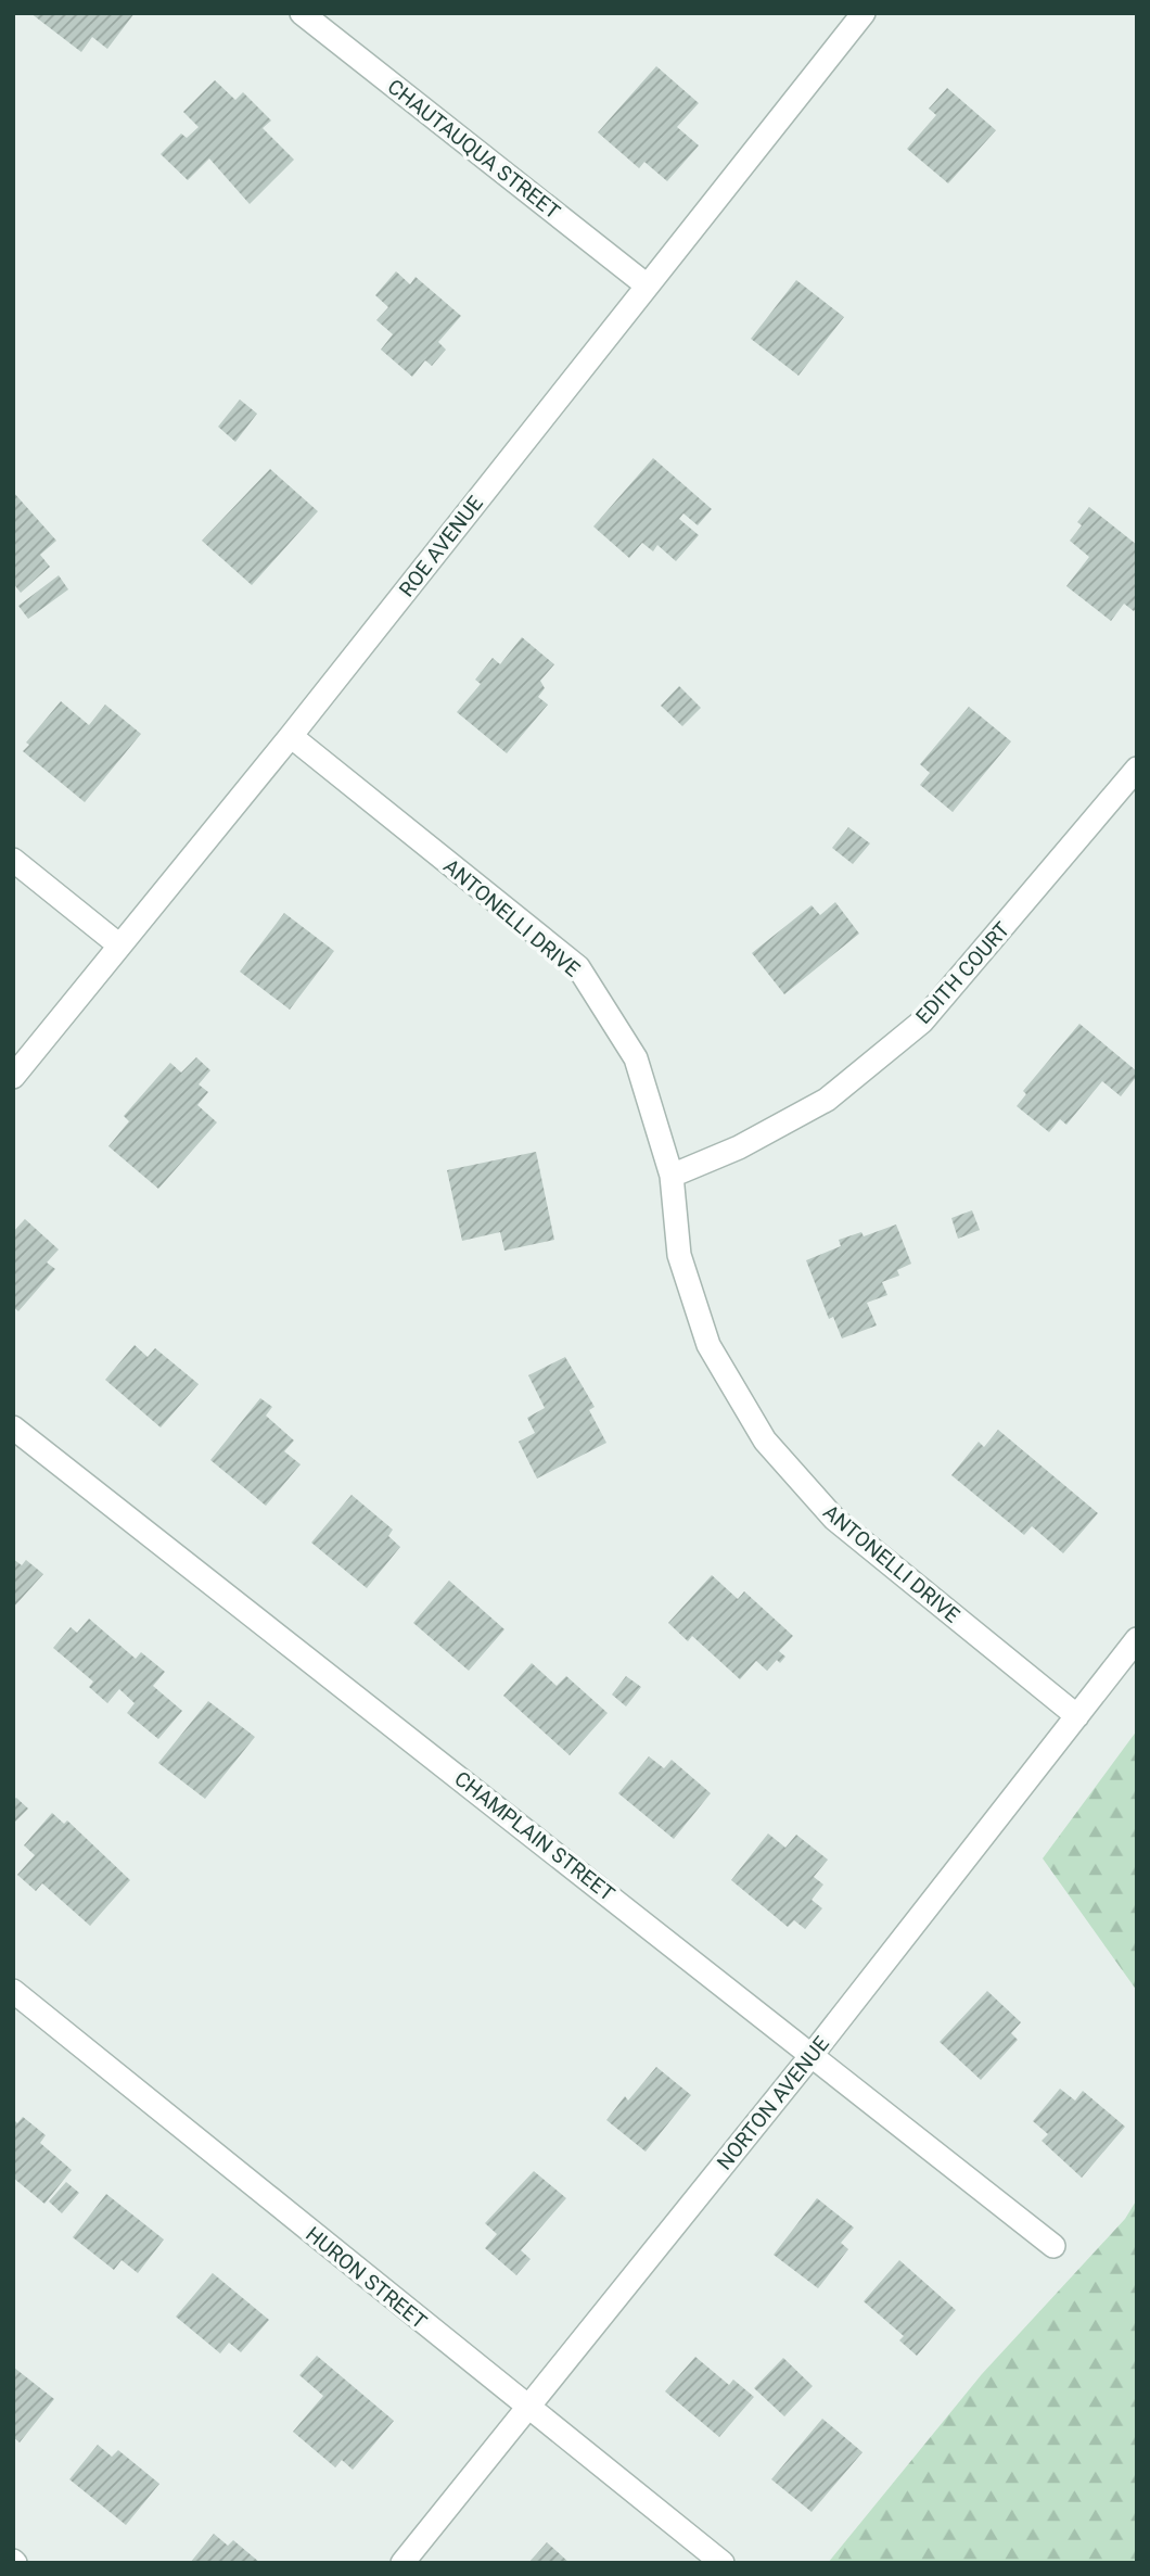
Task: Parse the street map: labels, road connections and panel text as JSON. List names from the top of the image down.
{
  "streets": {
    "street": [
      "CHAUTAUQUA STREET",
      "ROE AVENUE",
      "ANTONELLI DRIVE",
      "EDITH COURT",
      "CHAMPLAIN STREET",
      "NORTON AVENUE",
      "HURON STREET"
    ]
  },
  "crossings": [
    ["CHAUTAUQUA STREET", "ROE AVENUE"],
    ["ROE AVENUE", "ANTONELLI DRIVE"],
    ["ANTONELLI DRIVE", "EDITH COURT"],
    ["ANTONELLI DRIVE", "NORTON AVENUE"],
    ["CHAMPLAIN STREET", "NORTON AVENUE"],
    ["NORTON AVENUE", "HURON STREET"]
  ]
}
